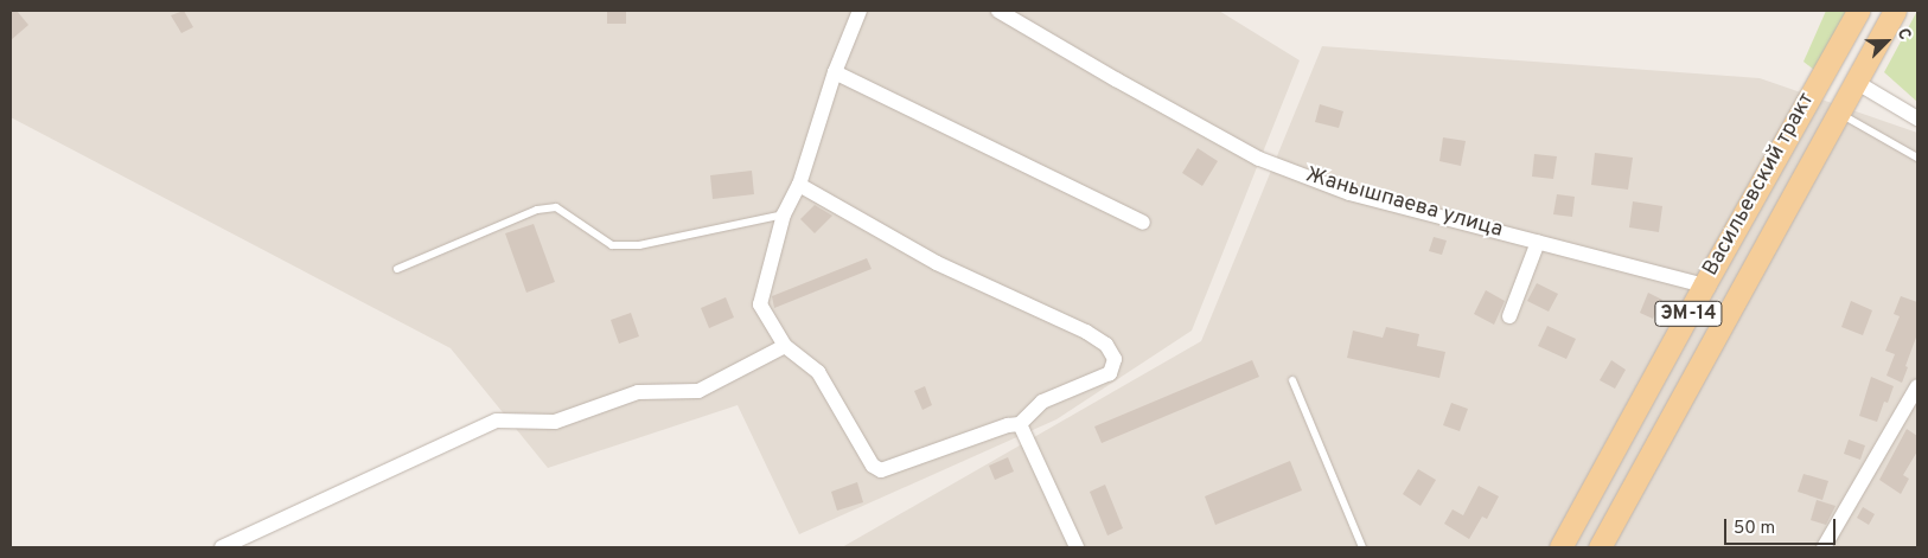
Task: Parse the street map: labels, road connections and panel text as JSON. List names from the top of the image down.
{
  "streets": {
    "main road": ["Васильевский тракт", "ЭМ-14"],
    "street": ["Жанышпаева улица"]
  },
  "crossings": [
    ["Васильевский тракт", "Жанышпаева улица"]
  ],
  "scale_bar": "50 m",
  "north": "top right"
}
